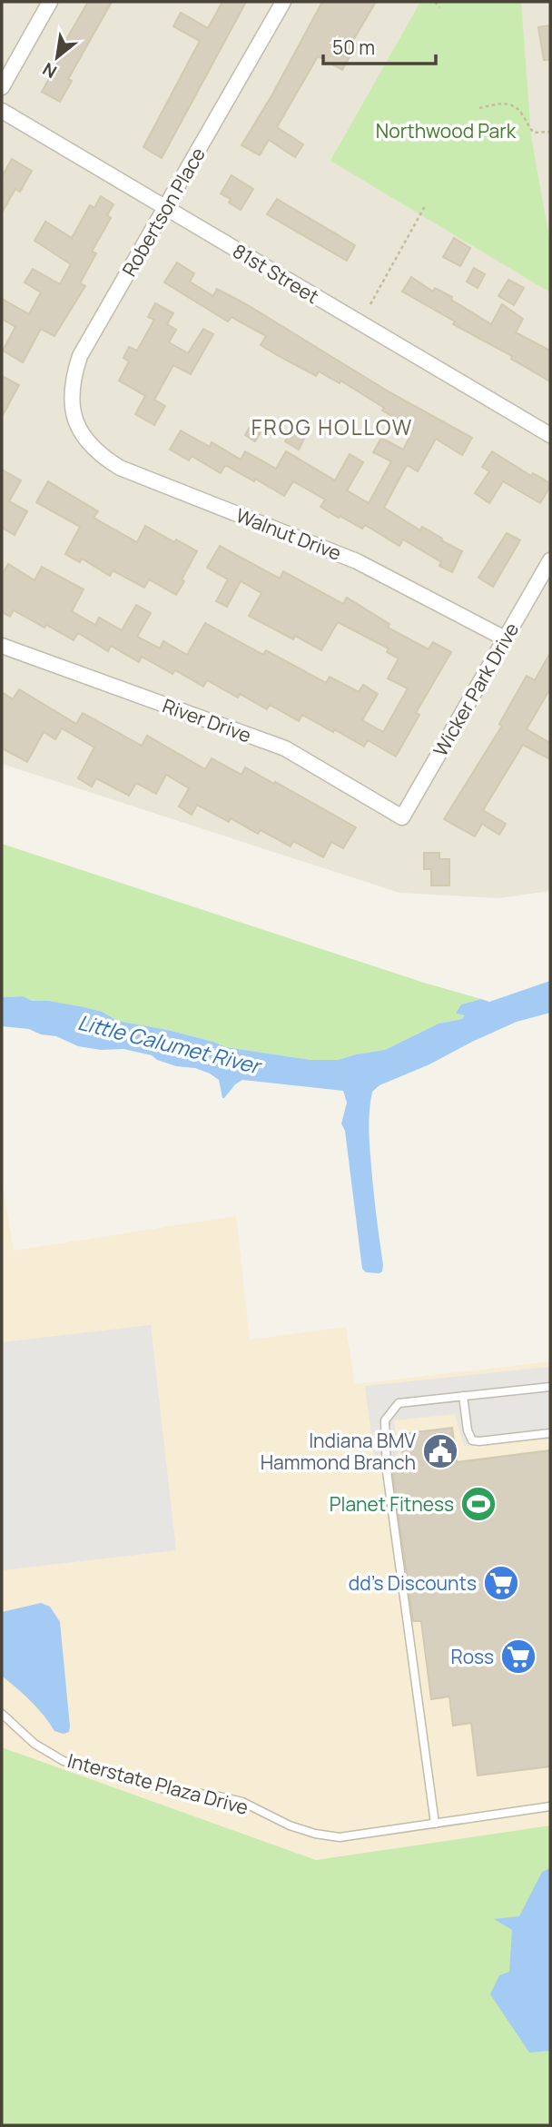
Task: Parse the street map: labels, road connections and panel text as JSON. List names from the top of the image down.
{
  "streets": {
    "street": [
      "Robertson Place",
      "81st Street",
      "Walnut Drive",
      "Wicker Park Drive",
      "River Drive"
    ],
    "lane": ["Interstate Plaza Drive"]
  },
  "crossings": [
    ["Robertson Place", "81st Street"],
    ["Robertson Place", "Walnut Drive"],
    ["Walnut Drive", "Wicker Park Drive"],
    ["Wicker Park Drive", "River Drive"]
  ],
  "districts": ["FROG HOLLOW"],
  "water": ["Little Calumet River"],
  "parks": ["Northwood Park"],
  "places": {
    "public building": ["Indiana BMV Hammond Branch"],
    "sports": ["Planet Fitness"],
    "supermarket": ["dd's Discounts", "Ross"]
  },
  "scale_bar": "50 m",
  "north": "bottom left"
}
